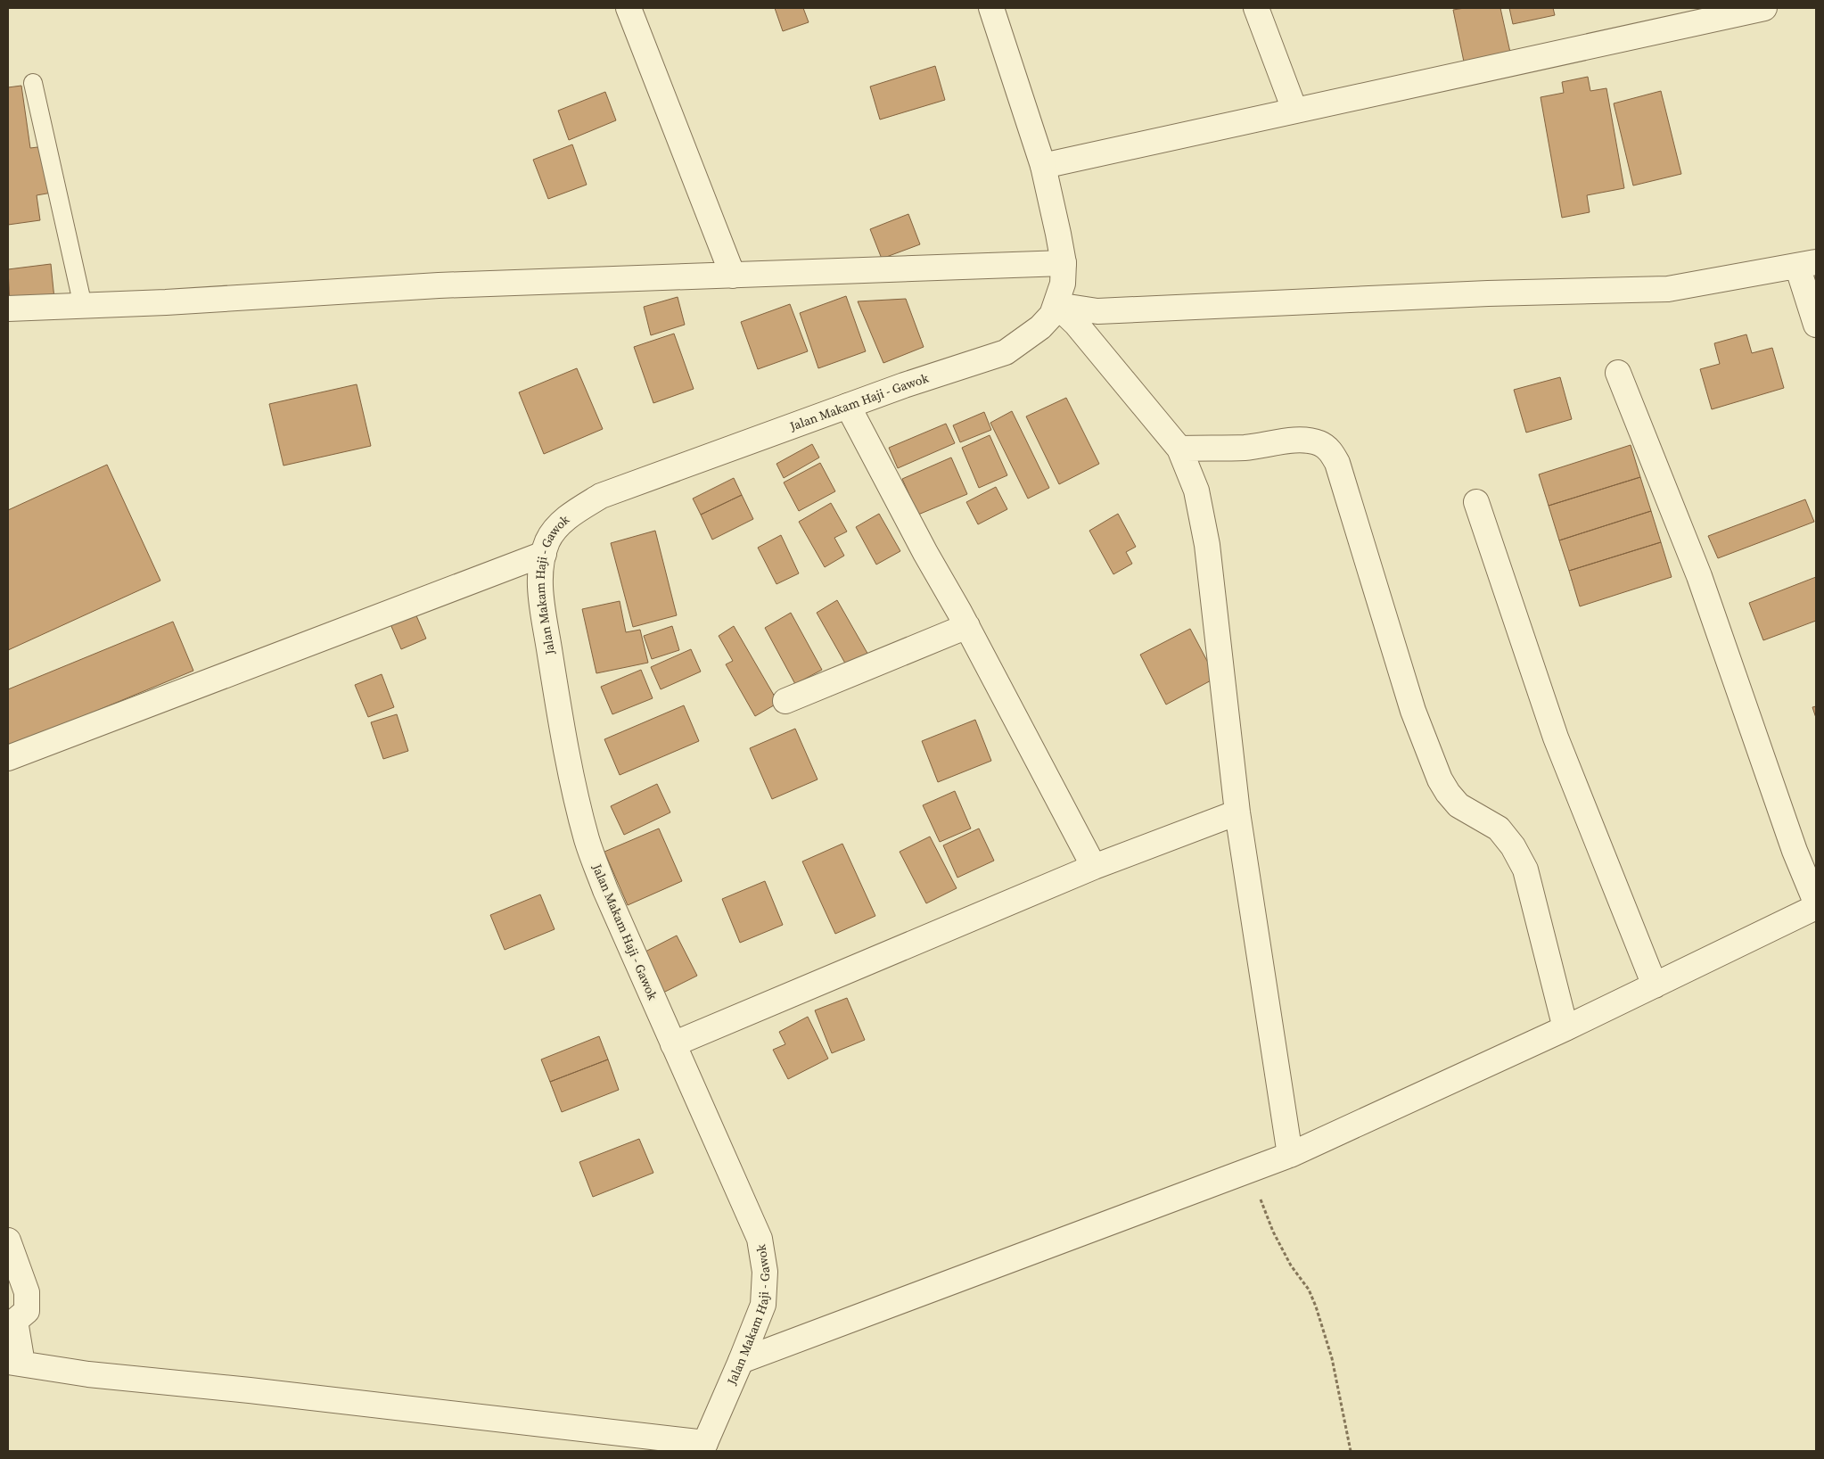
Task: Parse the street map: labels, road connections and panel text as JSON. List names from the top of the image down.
{
  "streets": {
    "street": ["Jalan Makam Haji - Gawok"]
  }
}
